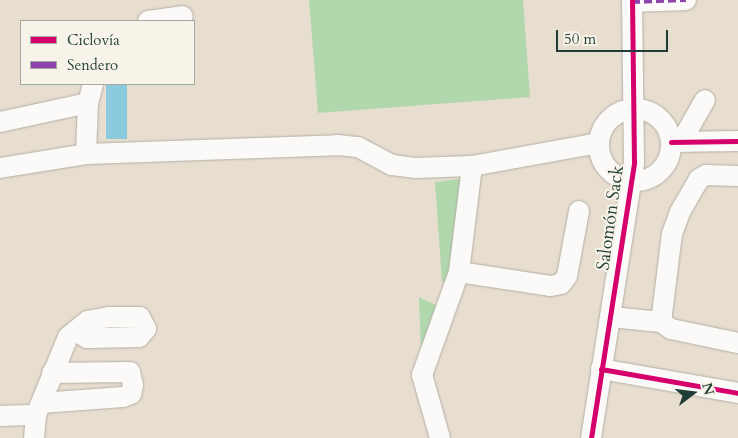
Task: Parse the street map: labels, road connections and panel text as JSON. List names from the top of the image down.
{
  "streets": {
    "street": ["Salomón Sack"]
  },
  "legend": ["Ciclovía", "Sendero"],
  "scale_bar": "50 m",
  "north": "right"
}
